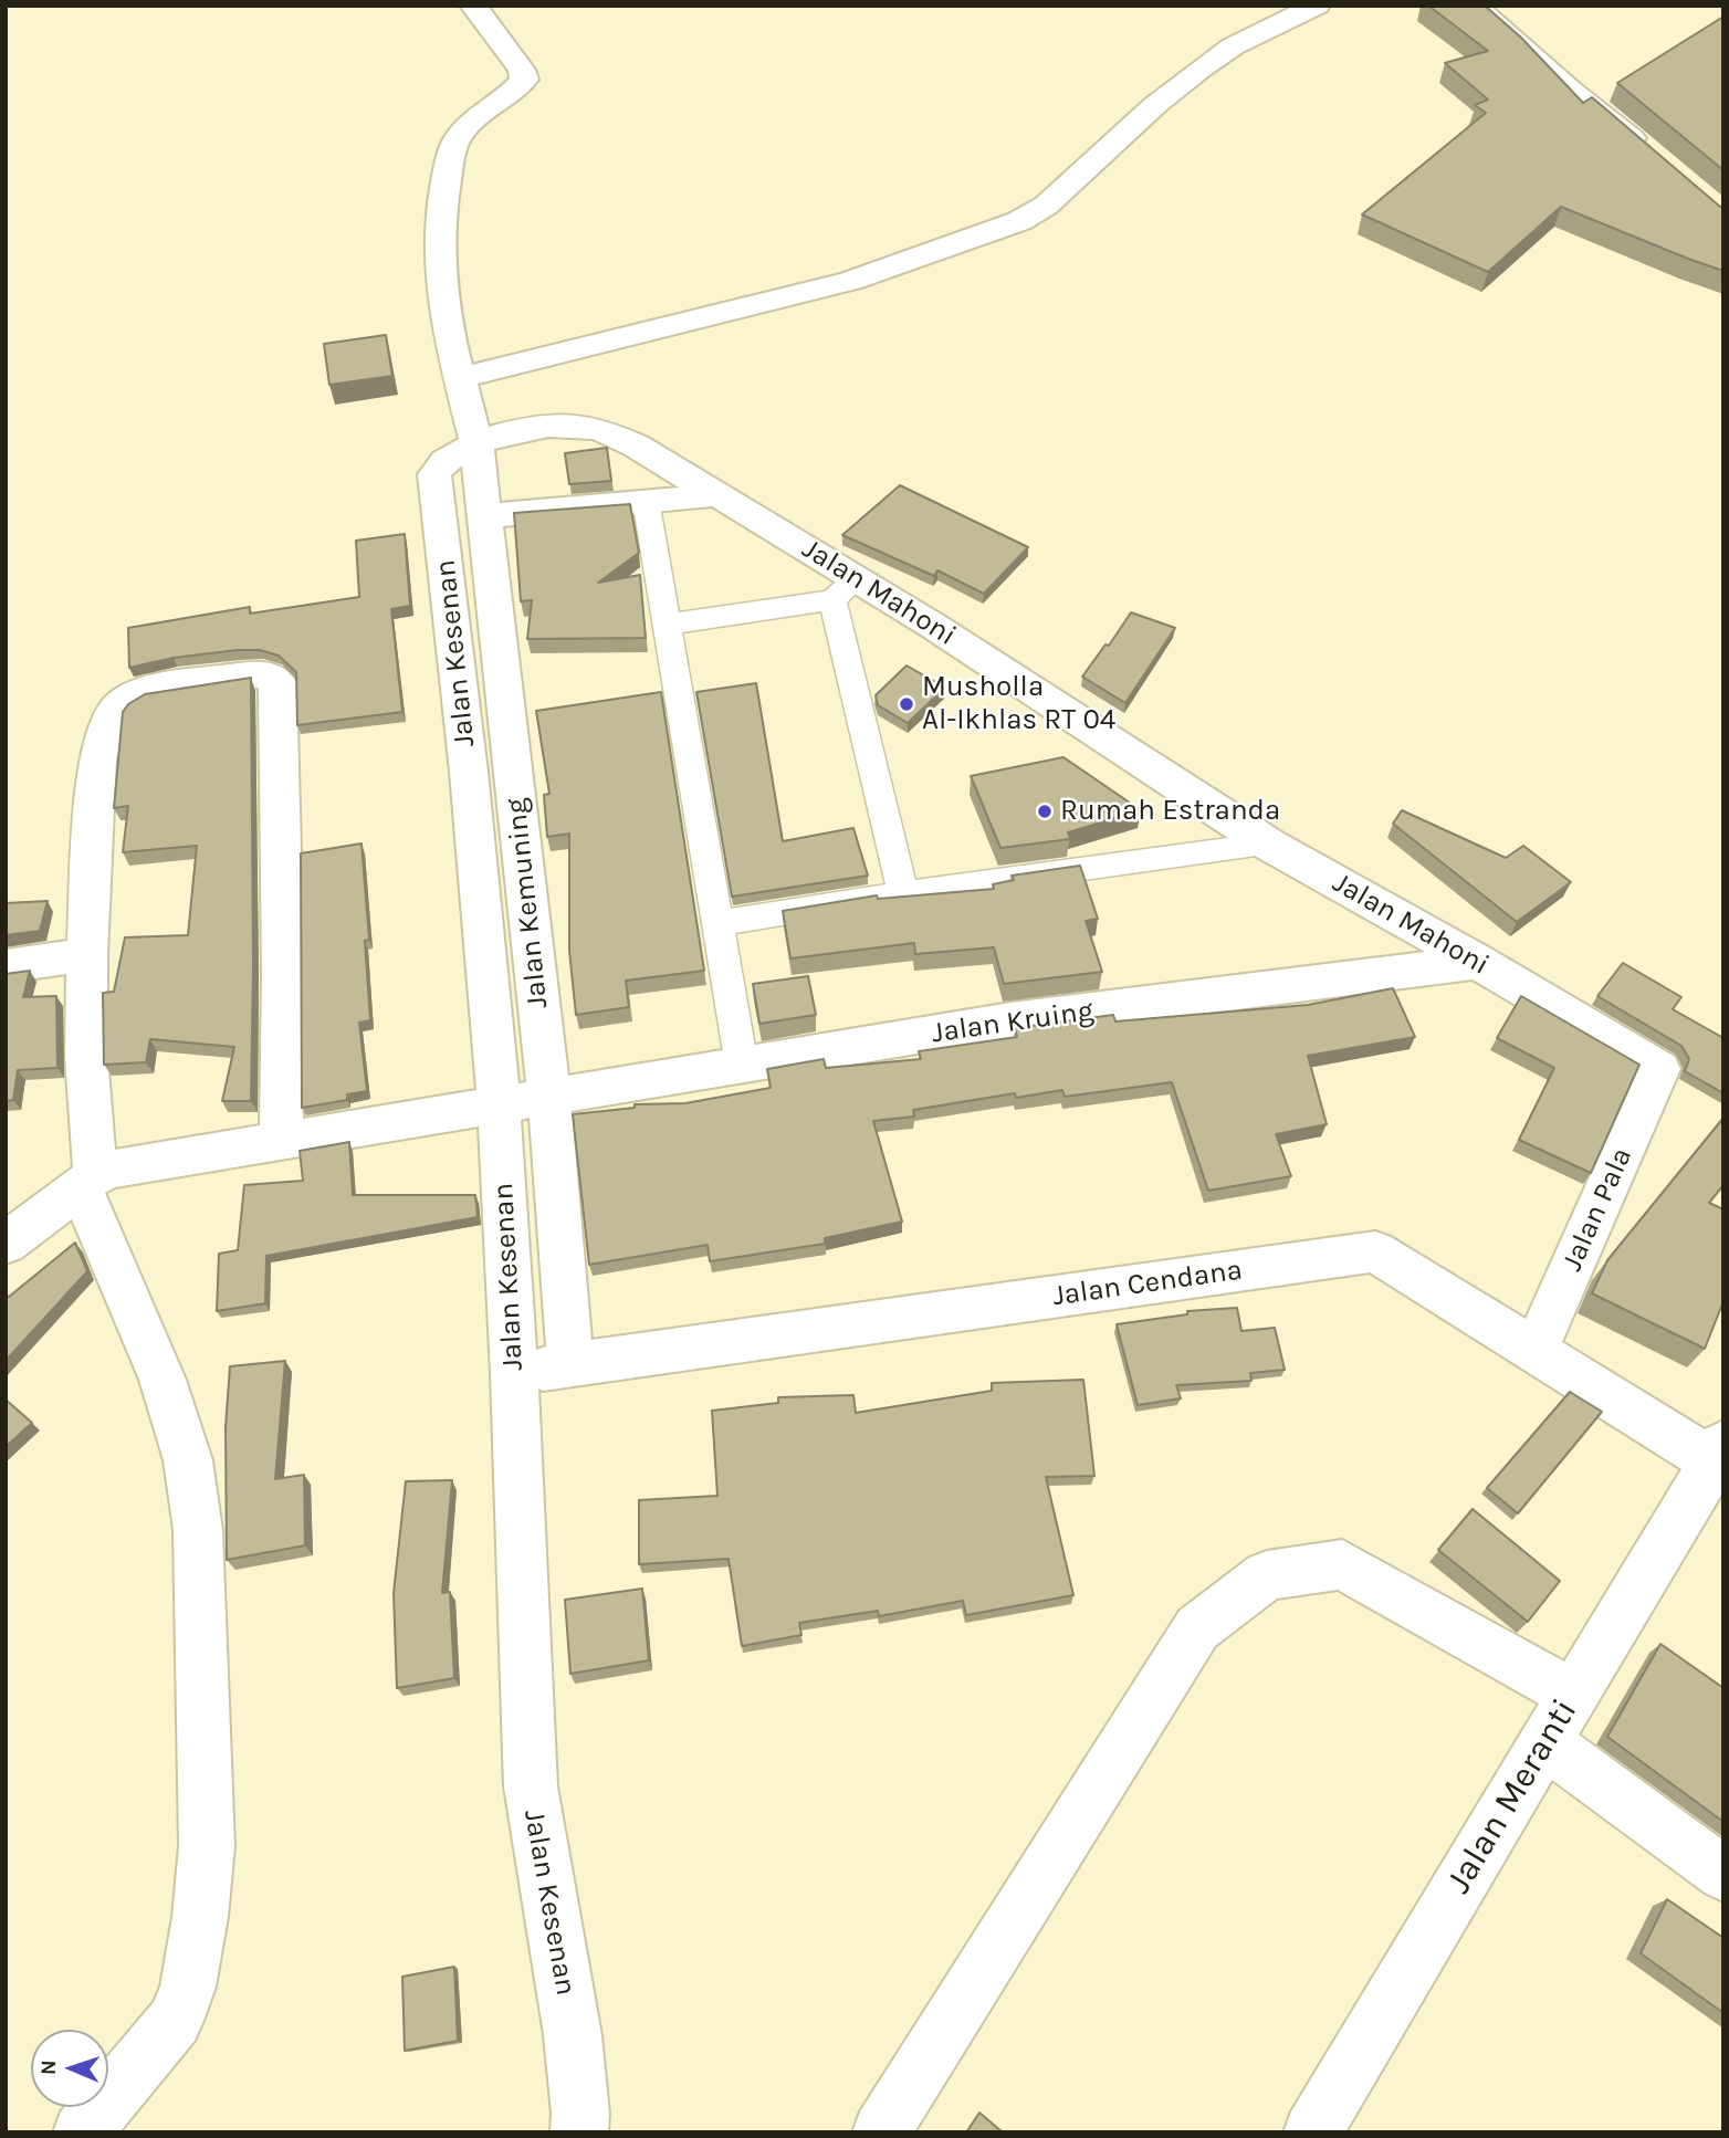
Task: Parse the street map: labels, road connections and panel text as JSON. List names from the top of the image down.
{
  "streets": {
    "street": [
      "Jalan Mahoni",
      "Jalan Kesenan",
      "Jalan Kemuning",
      "Jalan Kruing",
      "Jalan Pala",
      "Jalan Cendana",
      "Jalan Meranti"
    ]
  },
  "crossings": [
    ["Jalan Mahoni", "Jalan Kesenan"],
    ["Jalan Mahoni", "Jalan Kemuning"],
    ["Jalan Mahoni", "Jalan Kruing"],
    ["Jalan Mahoni", "Jalan Pala"],
    ["Jalan Kesenan", "Jalan Kemuning"],
    ["Jalan Kesenan", "Jalan Kruing"],
    ["Jalan Kesenan", "Jalan Cendana"],
    ["Jalan Kemuning", "Jalan Kruing"],
    ["Jalan Kemuning", "Jalan Cendana"],
    ["Jalan Pala", "Jalan Cendana"],
    ["Jalan Cendana", "Jalan Meranti"]
  ],
  "places": ["Musholla Al-Ikhlas RT 04", "Rumah Estranda"],
  "north": "left"
}
